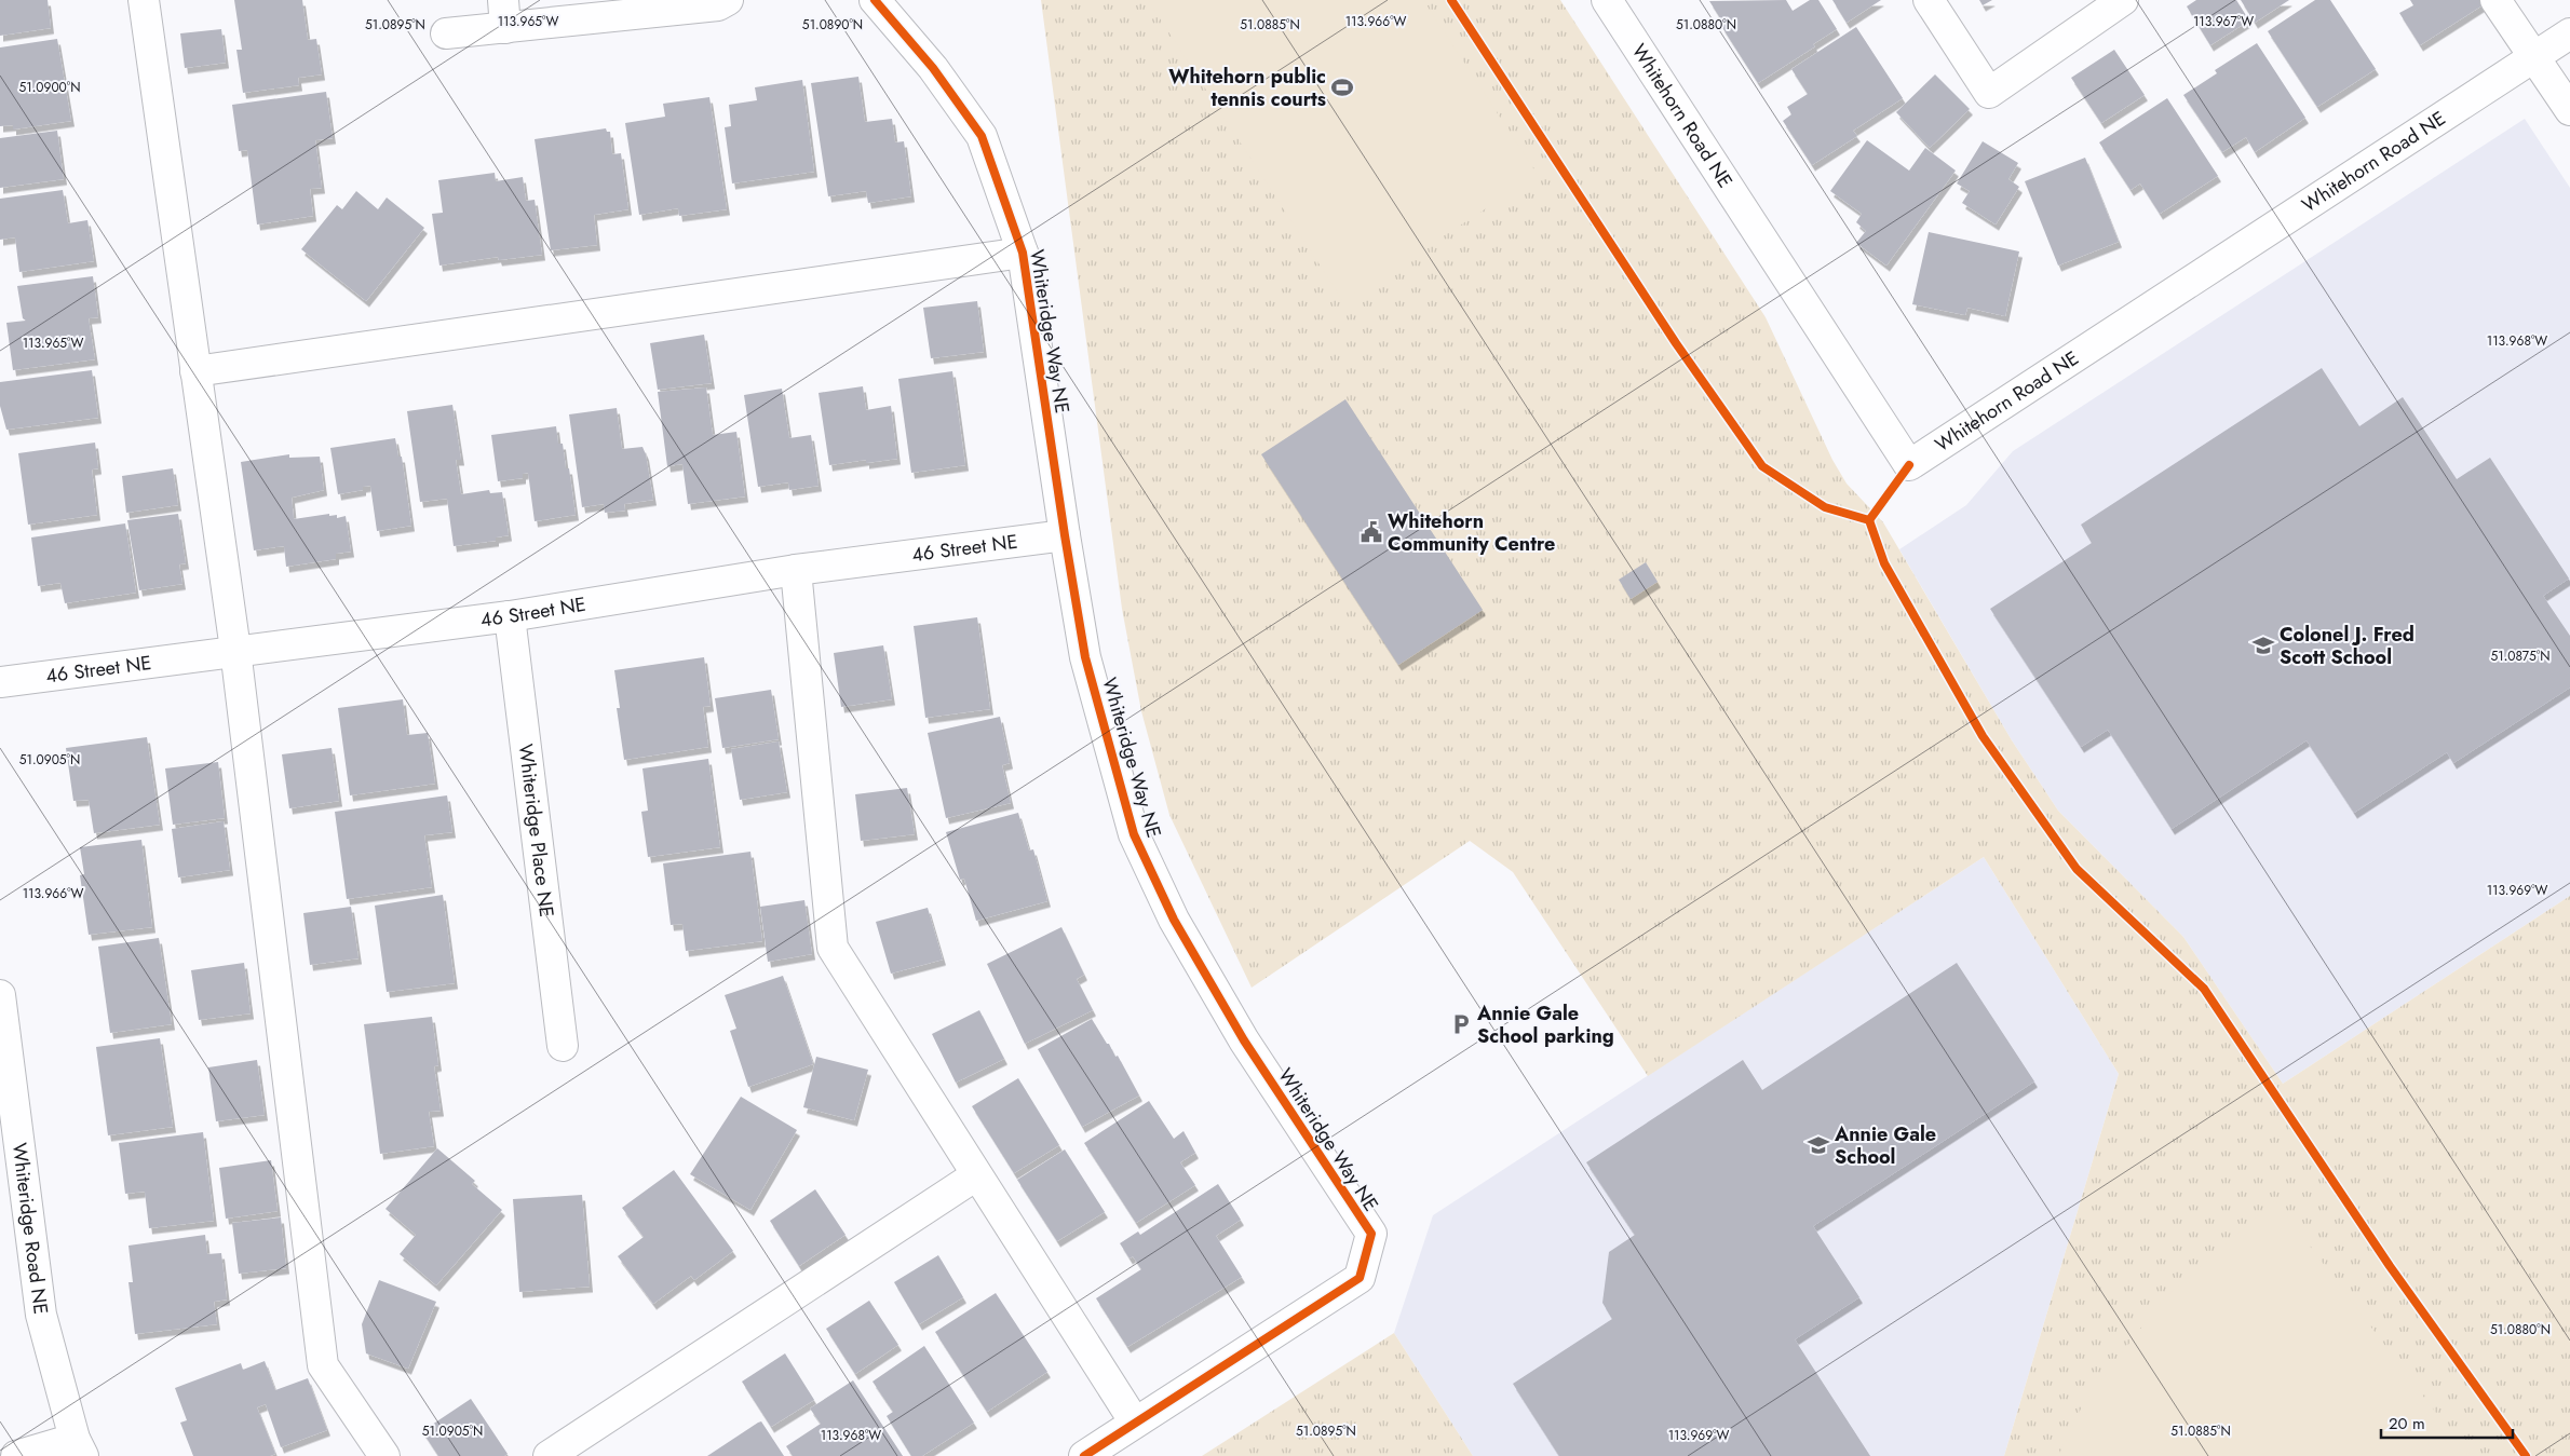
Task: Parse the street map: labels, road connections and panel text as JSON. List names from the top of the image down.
{
  "streets": {
    "street": [
      "Whitehorn Road NE",
      "Whiteridge Way NE",
      "46 Street NE",
      "Whiteridge Place NE",
      "Whiteridge Road NE"
    ]
  },
  "crossings": [
    ["Whiteridge Way NE", "46 Street NE"],
    ["46 Street NE", "Whiteridge Place NE"]
  ],
  "places": {
    "sports": ["Whitehorn public tennis courts"],
    "public building": ["Whitehorn Community Centre"],
    "school or university": ["Colonel J. Fred Scott School", "Annie Gale School"],
    "parking": ["Annie Gale School parking"]
  },
  "scale_bar": "20 m",
  "coordinates": [
    "113.965°W",
    "113.966°W",
    "113.967°W",
    "51.0880°N",
    "51.0895°N",
    "51.0890°N",
    "51.0885°N",
    "51.0900°N",
    "113.968°W",
    "51.0875°N",
    "51.0905°N",
    "113.969°W"
  ]
}
